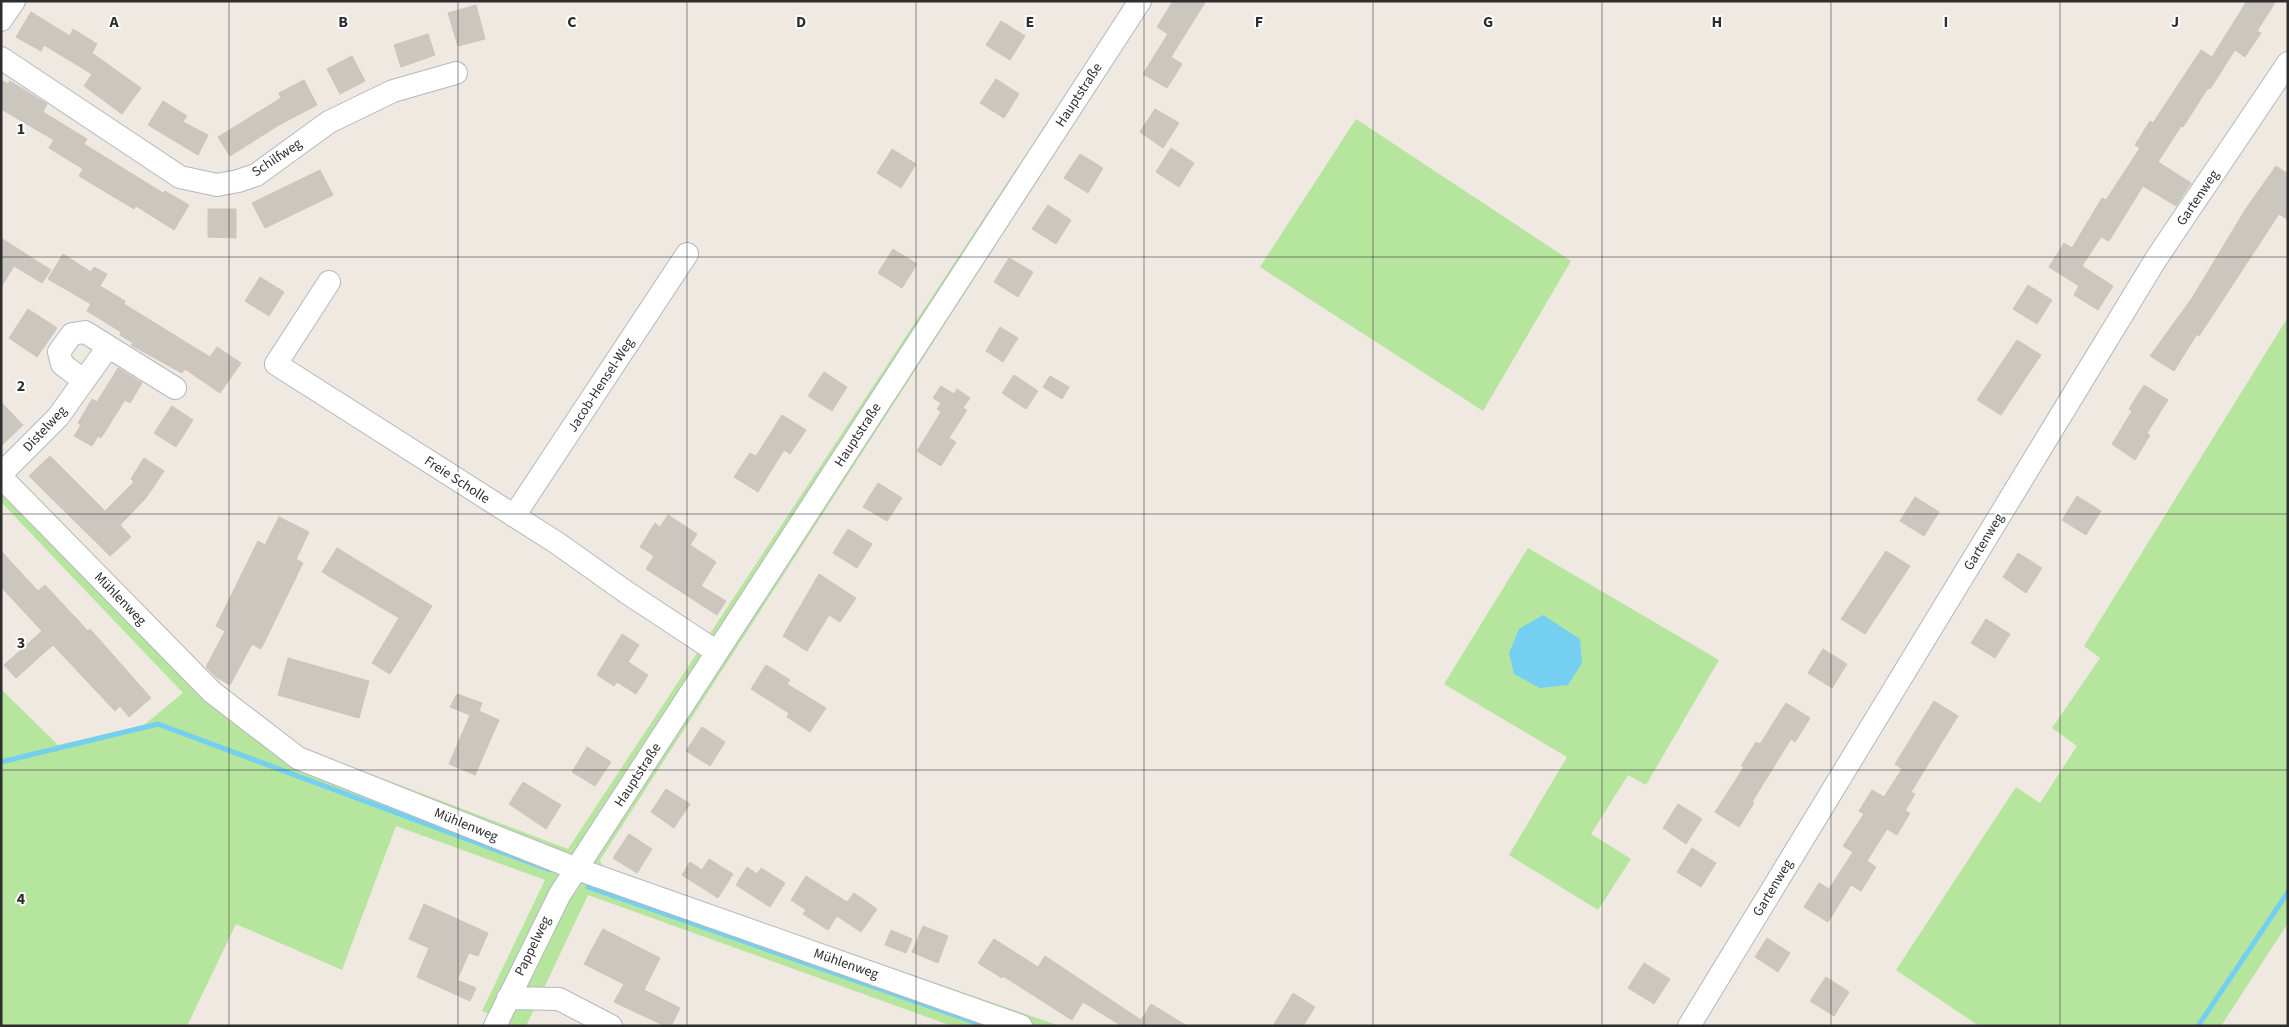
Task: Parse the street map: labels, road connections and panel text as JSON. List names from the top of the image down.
{
  "streets": {
    "street": [
      "Hauptstraße",
      "Schilfweg",
      "Gartenweg",
      "Jacob-Hensel-Weg",
      "Distelweg",
      "Freie Scholle",
      "Mühlenweg",
      "Pappelweg"
    ]
  },
  "crossings": [
    ["Hauptstraße", "Freie Scholle"],
    ["Hauptstraße", "Mühlenweg"],
    ["Hauptstraße", "Pappelweg"],
    ["Jacob-Hensel-Weg", "Freie Scholle"],
    ["Distelweg", "Mühlenweg"],
    ["Mühlenweg", "Pappelweg"]
  ],
  "grid": {
    "columns": [
      "A",
      "B",
      "C",
      "D",
      "E",
      "F",
      "G",
      "H",
      "I",
      "J"
    ],
    "rows": [
      "1",
      "2",
      "3",
      "4"
    ]
  }
}
